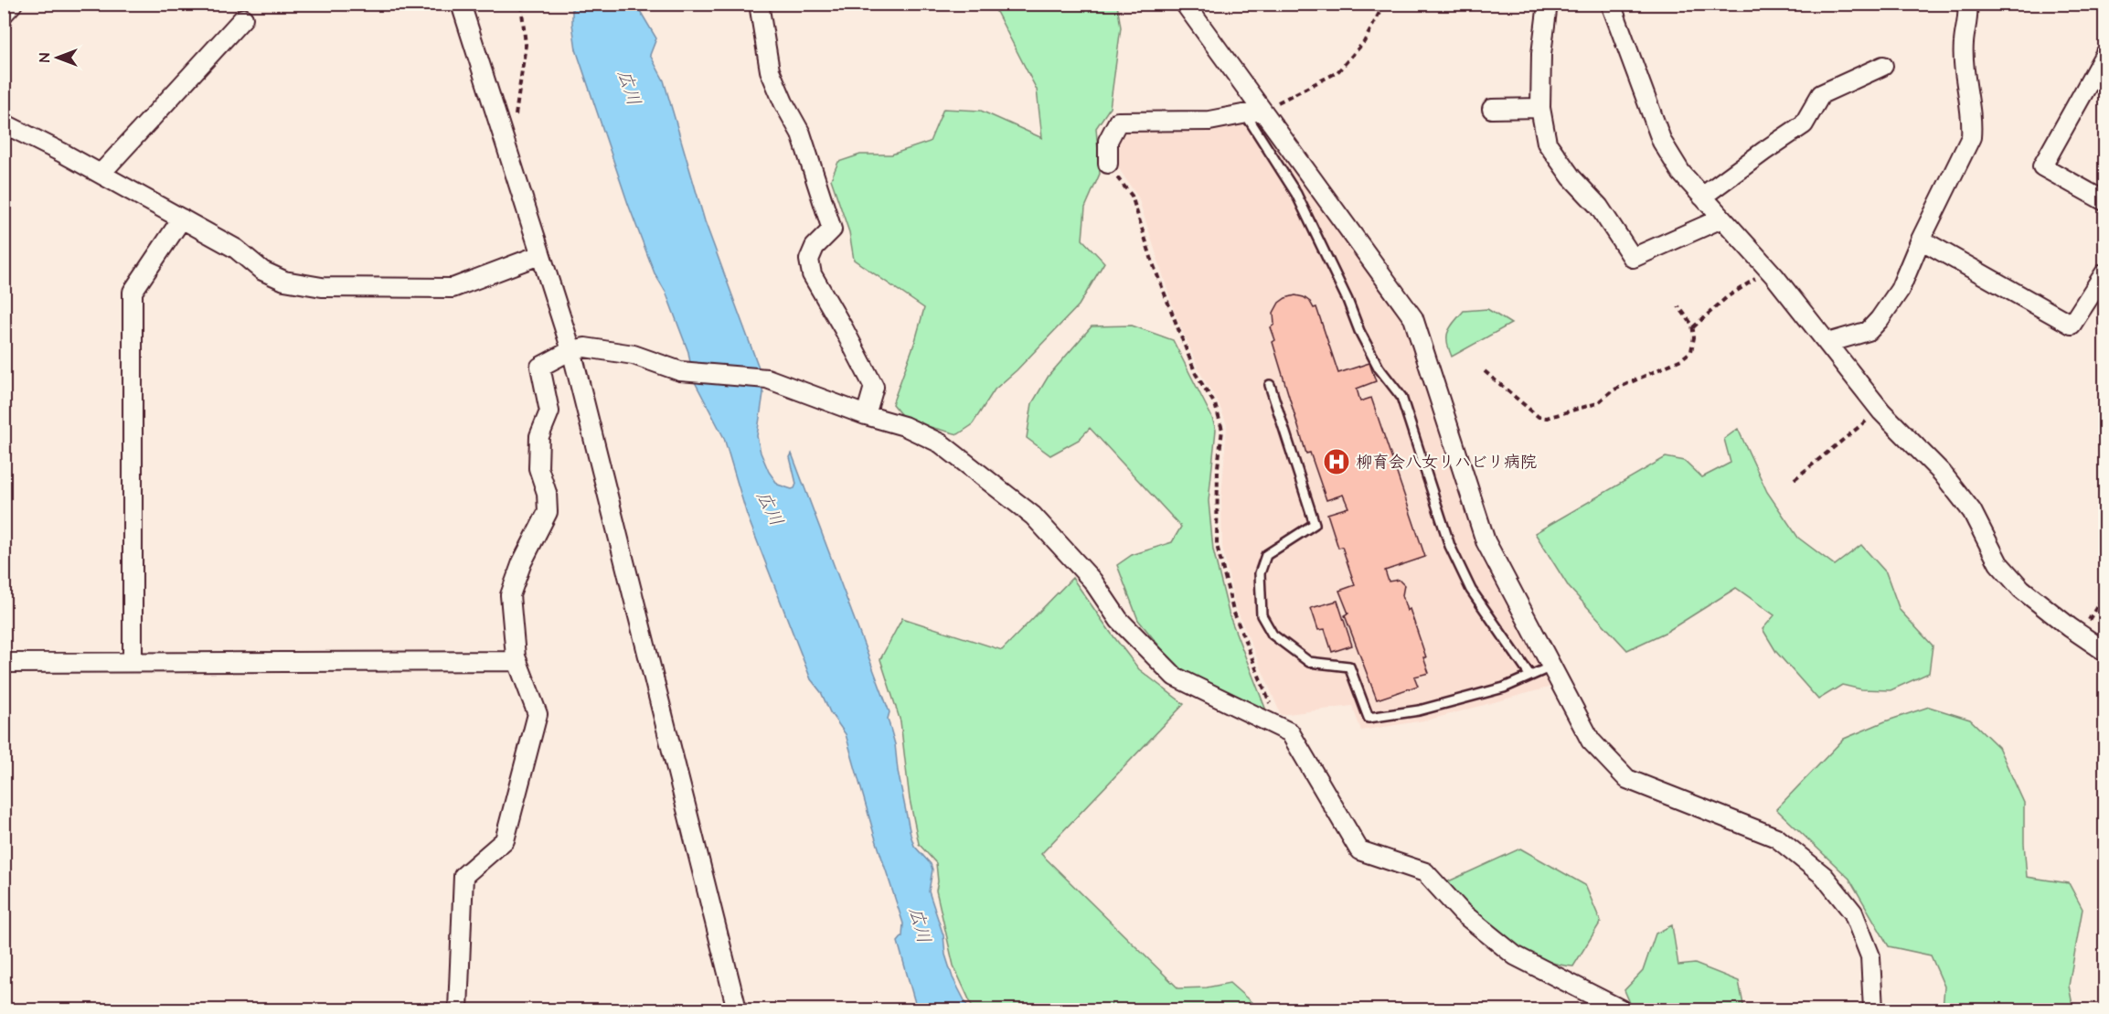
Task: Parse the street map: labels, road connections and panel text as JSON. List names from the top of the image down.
{
  "water": ["広川"],
  "places": {
    "hospital": ["柳育会八女リハビリ病院"]
  },
  "north": "left"
}
